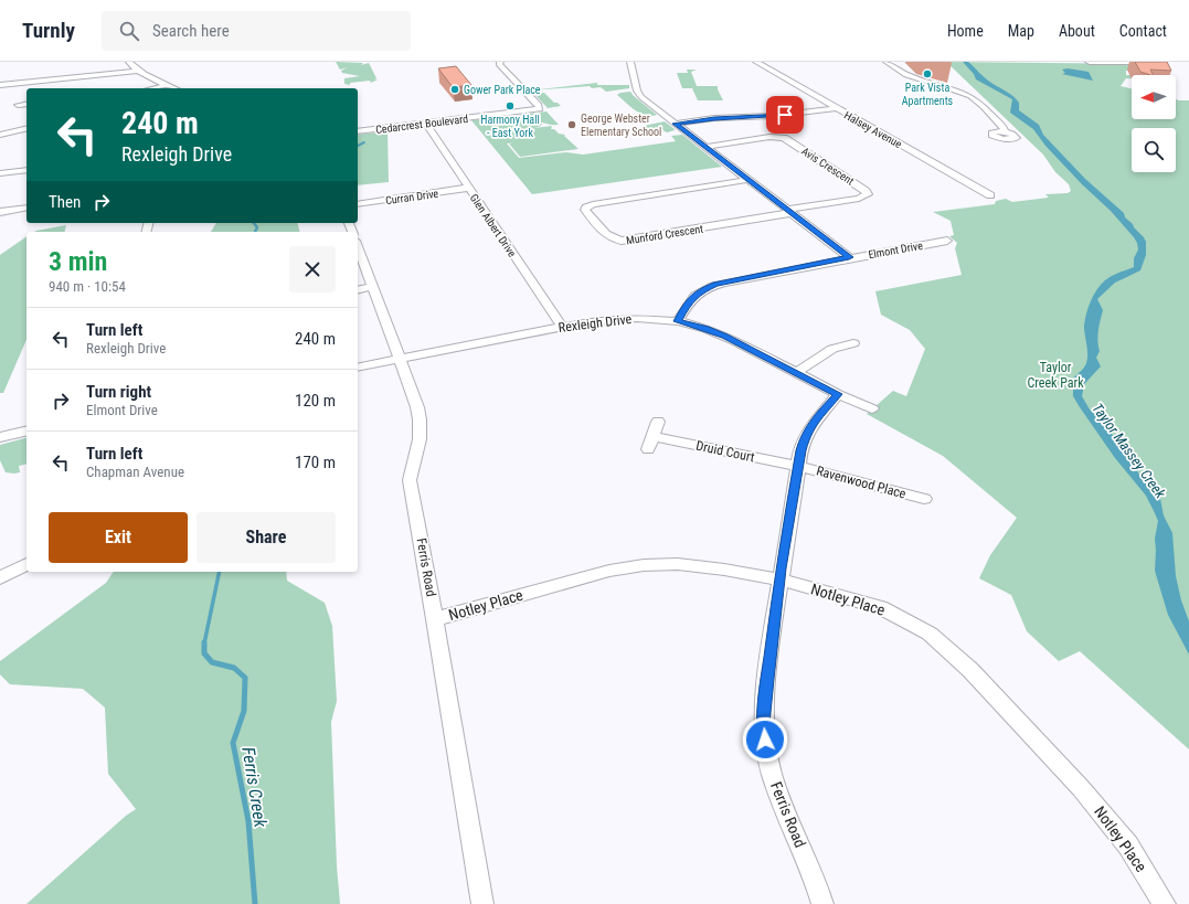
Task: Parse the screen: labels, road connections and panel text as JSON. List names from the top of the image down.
{
  "streets": {
    "street": [
      "Cedarcrest Boulevard",
      "Halsey Avenue",
      "Avis Crescent",
      "Curran Drive",
      "Glen Albert Drive",
      "Munford Crescent",
      "Elmont Drive",
      "Rexleigh Drive",
      "Druid Court",
      "Ravenwood Place",
      "Ferris Road",
      "Notley Place"
    ]
  },
  "crossings": [
    ["Cedarcrest Boulevard", "Glen Albert Drive"],
    ["Avis Crescent", "Munford Crescent"],
    ["Curran Drive", "Glen Albert Drive"],
    ["Glen Albert Drive", "Rexleigh Drive"],
    ["Elmont Drive", "Rexleigh Drive"],
    ["Rexleigh Drive", "Ferris Road"],
    ["Druid Court", "Ravenwood Place"],
    ["Druid Court", "Ferris Road"],
    ["Ravenwood Place", "Ferris Road"],
    ["Ferris Road", "Notley Place"]
  ],
  "water": ["Taylor Massey Creek", "Ferris Creek"],
  "parks": ["Taylor Creek Park"],
  "places": [
    "Park Vista Apartments",
    "Gower Park Place",
    "Harmony Hall - East York",
    "George Webster Elementary School"
  ],
  "north": "left",
  "page": {
    "header": "Turnly",
    "search": "Search here",
    "nav": [
      "Home",
      "Map",
      "About",
      "Contact"
    ],
    "turn": ["240 m", "Rexleigh Drive"],
    "then": "Then",
    "heading": ["3 min", "940 m · 10:54"],
    "list": [
      {
        "name": "Turn left",
        "note": "Rexleigh Drive",
        "value": "240 m"
      },
      {
        "name": "Turn right",
        "note": "Elmont Drive",
        "value": "120 m"
      },
      {
        "name": "Turn left",
        "note": "Chapman Avenue",
        "value": "170 m"
      }
    ],
    "buttons": ["Exit", "Share"]
  }
}
